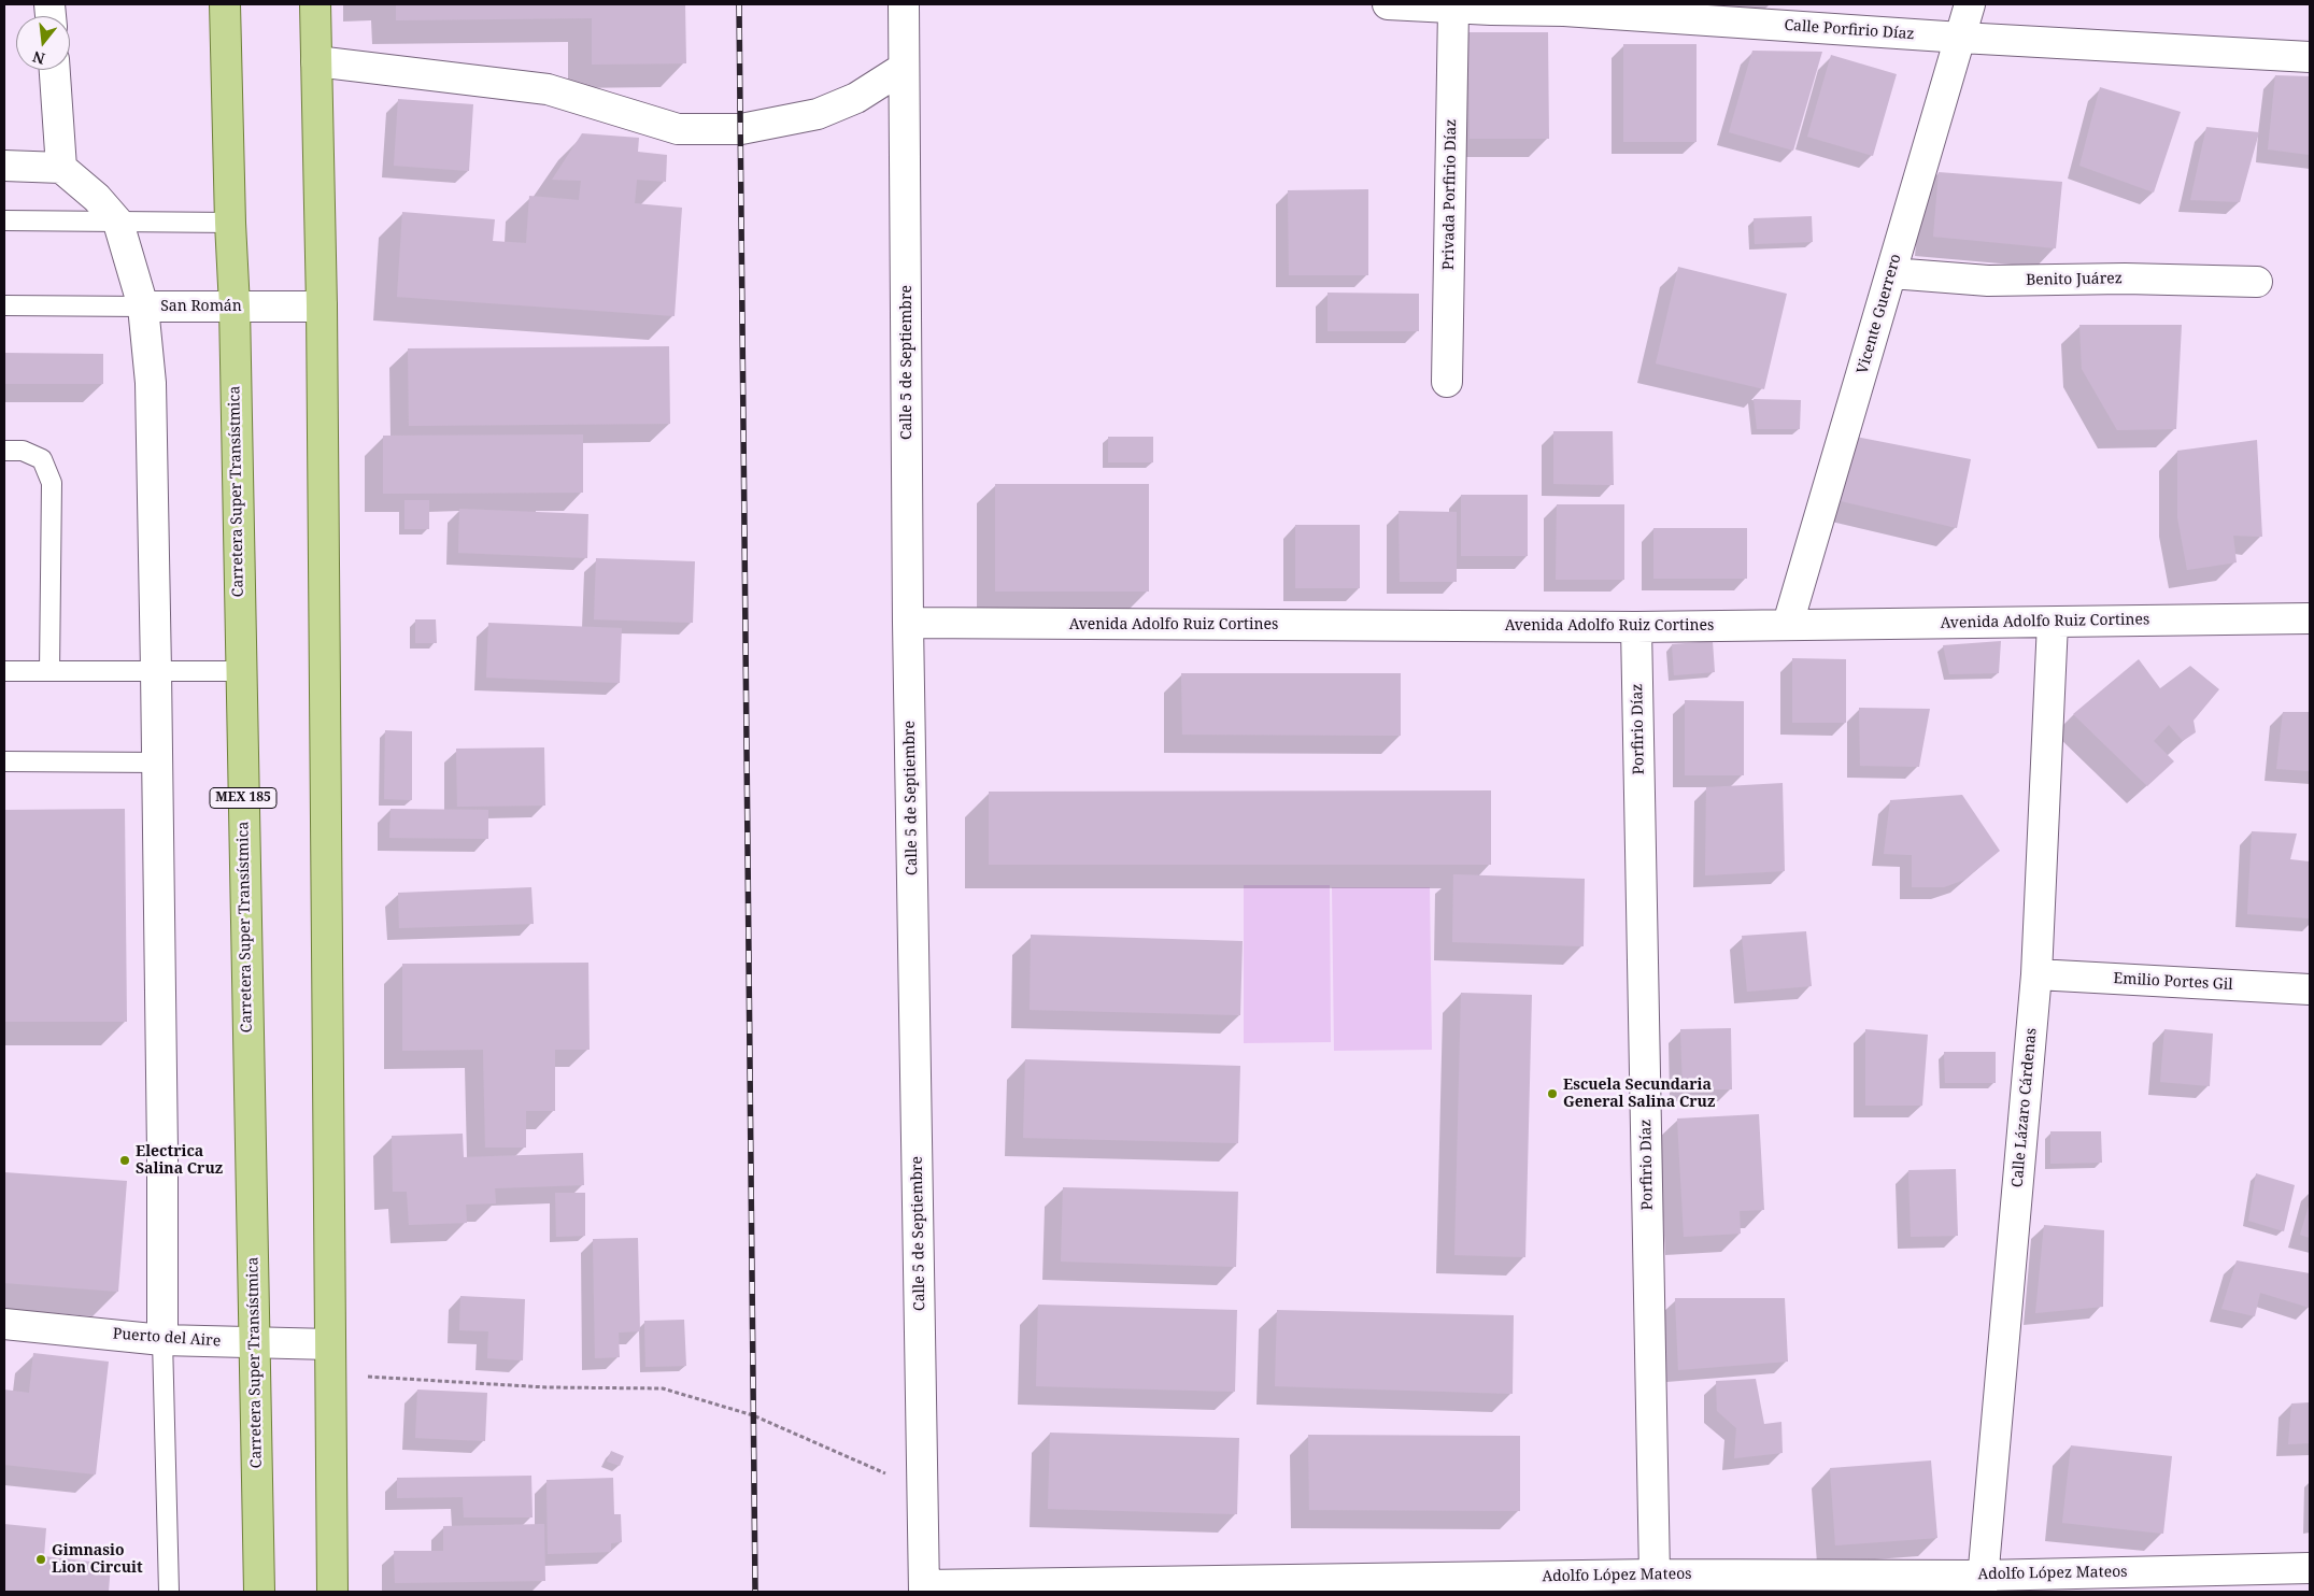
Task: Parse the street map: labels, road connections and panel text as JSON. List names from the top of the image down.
{
  "streets": {
    "main road": ["Carretera Super Transístmica", "MEX 185"],
    "street": [
      "Calle Porfirio Díaz",
      "Privada Porfirio Díaz",
      "Benito Juárez",
      "San Román",
      "Vicente Guerrero",
      "Calle 5 de Septiembre",
      "Avenida Adolfo Ruiz Cortines",
      "Porfirio Díaz",
      "Emilio Portes Gil",
      "Calle Lázaro Cárdenas",
      "Puerto del Aire",
      "Adolfo López Mateos"
    ]
  },
  "crossings": [
    ["Calle Porfirio Díaz", "Privada Porfirio Díaz"],
    ["Calle Porfirio Díaz", "Vicente Guerrero"],
    ["Benito Juárez", "Vicente Guerrero"],
    ["San Román", "Carretera Super Transístmica"],
    ["Vicente Guerrero", "Avenida Adolfo Ruiz Cortines"],
    ["Calle 5 de Septiembre", "Avenida Adolfo Ruiz Cortines"],
    ["Calle 5 de Septiembre", "Adolfo López Mateos"],
    ["Carretera Super Transístmica", "Puerto del Aire"],
    ["Avenida Adolfo Ruiz Cortines", "Porfirio Díaz"],
    ["Avenida Adolfo Ruiz Cortines", "Calle Lázaro Cárdenas"],
    ["Porfirio Díaz", "Adolfo López Mateos"],
    ["Emilio Portes Gil", "Calle Lázaro Cárdenas"],
    ["Calle Lázaro Cárdenas", "Adolfo López Mateos"]
  ],
  "places": ["Escuela Secundaria General Salina Cruz", "Electrica Salina Cruz", "Gimnasio Lion Circuit"],
  "north": "bottom"
}
